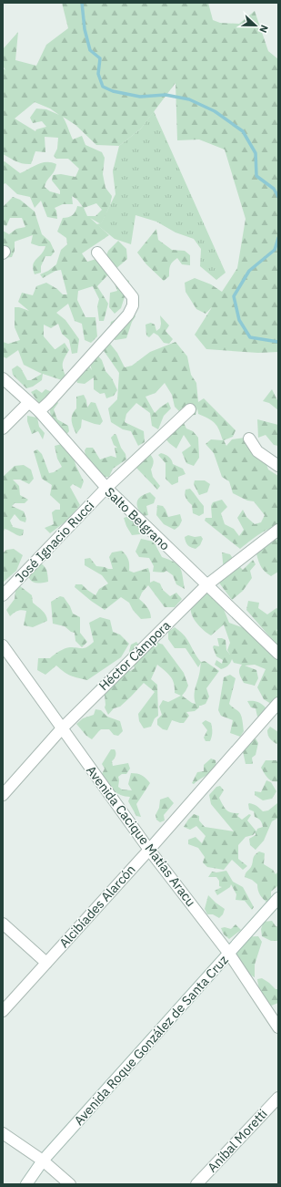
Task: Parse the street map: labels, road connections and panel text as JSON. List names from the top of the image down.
{
  "streets": {
    "street": [
      "Salto Belgrano",
      "José Ignacio Rucci",
      "Héctor Cámpora",
      "Avenida Cacique Matías Aracu",
      "Alcibíades Alarcón",
      "Avenida Roque González de Santa Cruz",
      "Aníbal Moretti"
    ]
  },
  "crossings": [
    ["Salto Belgrano", "José Ignacio Rucci"],
    ["Salto Belgrano", "Héctor Cámpora"],
    ["Héctor Cámpora", "Avenida Cacique Matías Aracu"],
    ["Avenida Cacique Matías Aracu", "Alcibíades Alarcón"],
    ["Avenida Cacique Matías Aracu", "Avenida Roque González de Santa Cruz"]
  ],
  "north": "right"
}
